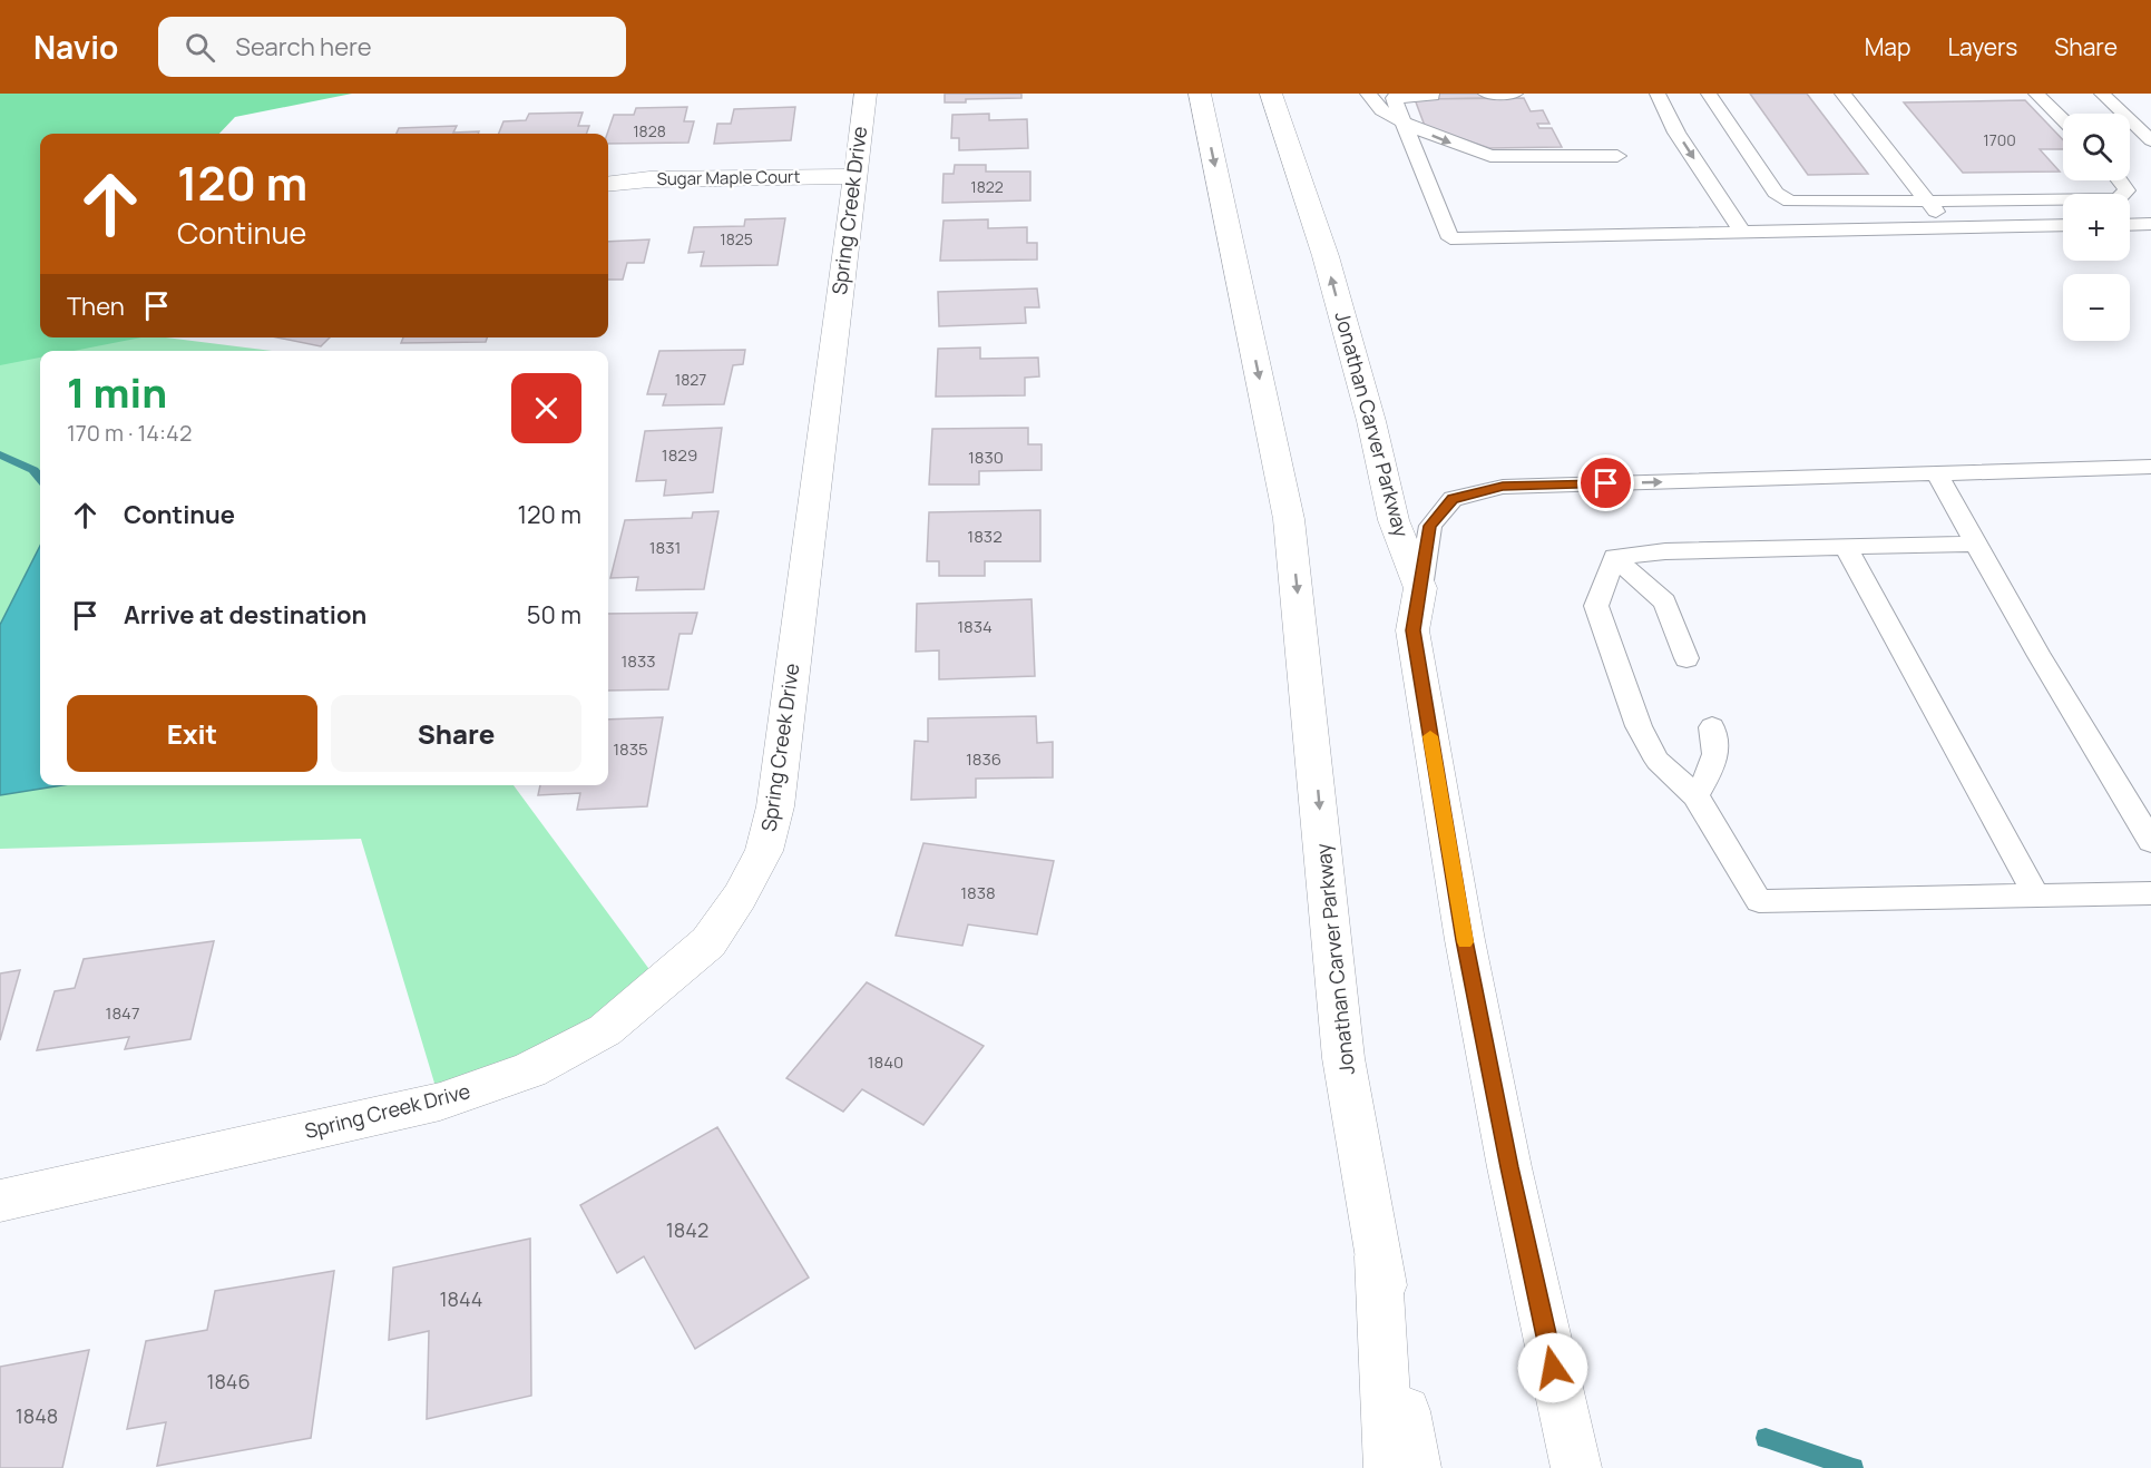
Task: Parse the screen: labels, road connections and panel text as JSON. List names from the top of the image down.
{
  "streets": {
    "main road": ["Sugar Maple Court", "Spring Creek Drive", "Jonathan Carver Parkway"]
  },
  "crossings": [
    ["Sugar Maple Court", "Spring Creek Drive"]
  ],
  "house_numbers": [
    "1828",
    "1700",
    "1822",
    "1825",
    "1827",
    "1829",
    "1830",
    "1832",
    "1831",
    "1834",
    "1833",
    "1835",
    "1836",
    "1838",
    "1847",
    "1840",
    "1842",
    "1844",
    "1846",
    "1848"
  ],
  "page": {
    "header": "Navio",
    "search": "Search here",
    "nav": ["Map", "Layers", "Share"],
    "map_buttons": ["+", "−"],
    "turn": ["120 m", "Continue"],
    "then": "Then",
    "heading": ["1 min", "170 m · 14:42"],
    "list": [
      {
        "name": "Continue",
        "value": "120 m"
      },
      {
        "name": "Arrive at destination",
        "value": "50 m"
      }
    ],
    "buttons": ["Exit", "Share"]
  }
}
